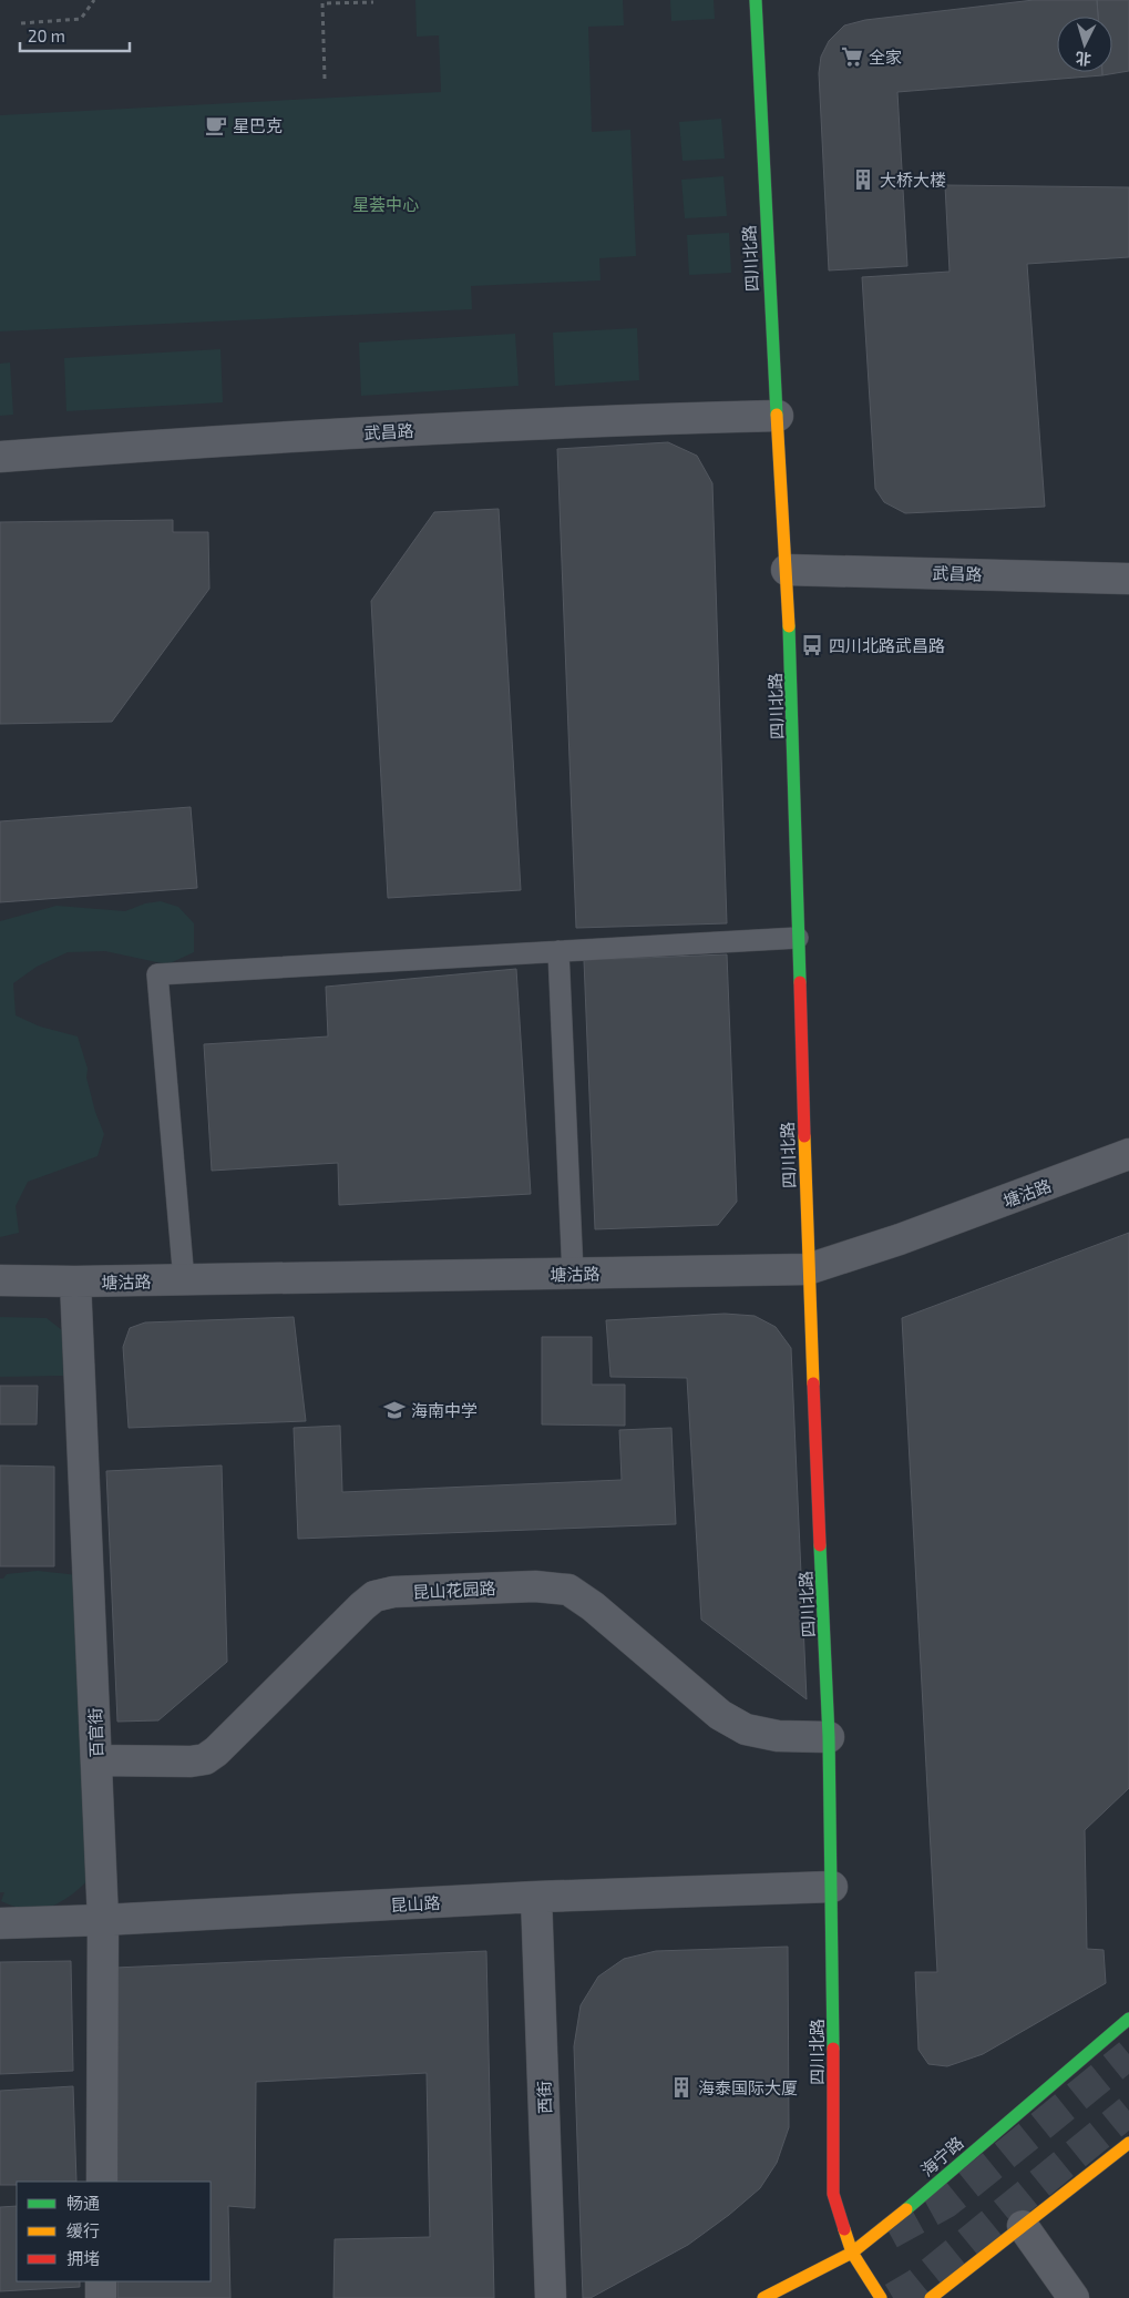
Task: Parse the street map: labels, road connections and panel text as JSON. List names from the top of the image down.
{
  "streets": {
    "main road": ["四川北路", "海宁路"],
    "street": [
      "武昌路",
      "塘沽路",
      "昆山花园路",
      "百官街",
      "昆山路",
      "西街"
    ]
  },
  "crossings": [
    ["四川北路", "武昌路"],
    ["四川北路", "塘沽路"],
    ["四川北路", "昆山花园路"],
    ["四川北路", "昆山路"],
    ["四川北路", "海宁路"],
    ["塘沽路", "百官街"],
    ["昆山花园路", "百官街"],
    ["百官街", "昆山路"],
    ["昆山路", "西街"]
  ],
  "parks": ["星荟中心"],
  "places": {
    "supermarket": ["全家"],
    "cafe": ["星巴克"],
    "building": ["大桥大楼", "海泰国际大厦"],
    "bus stop": ["四川北路武昌路"],
    "school or university": ["海南中学"]
  },
  "legend": ["畅通", "缓行", "拥堵"],
  "scale_bar": "20 m",
  "north": "bottom"
}
